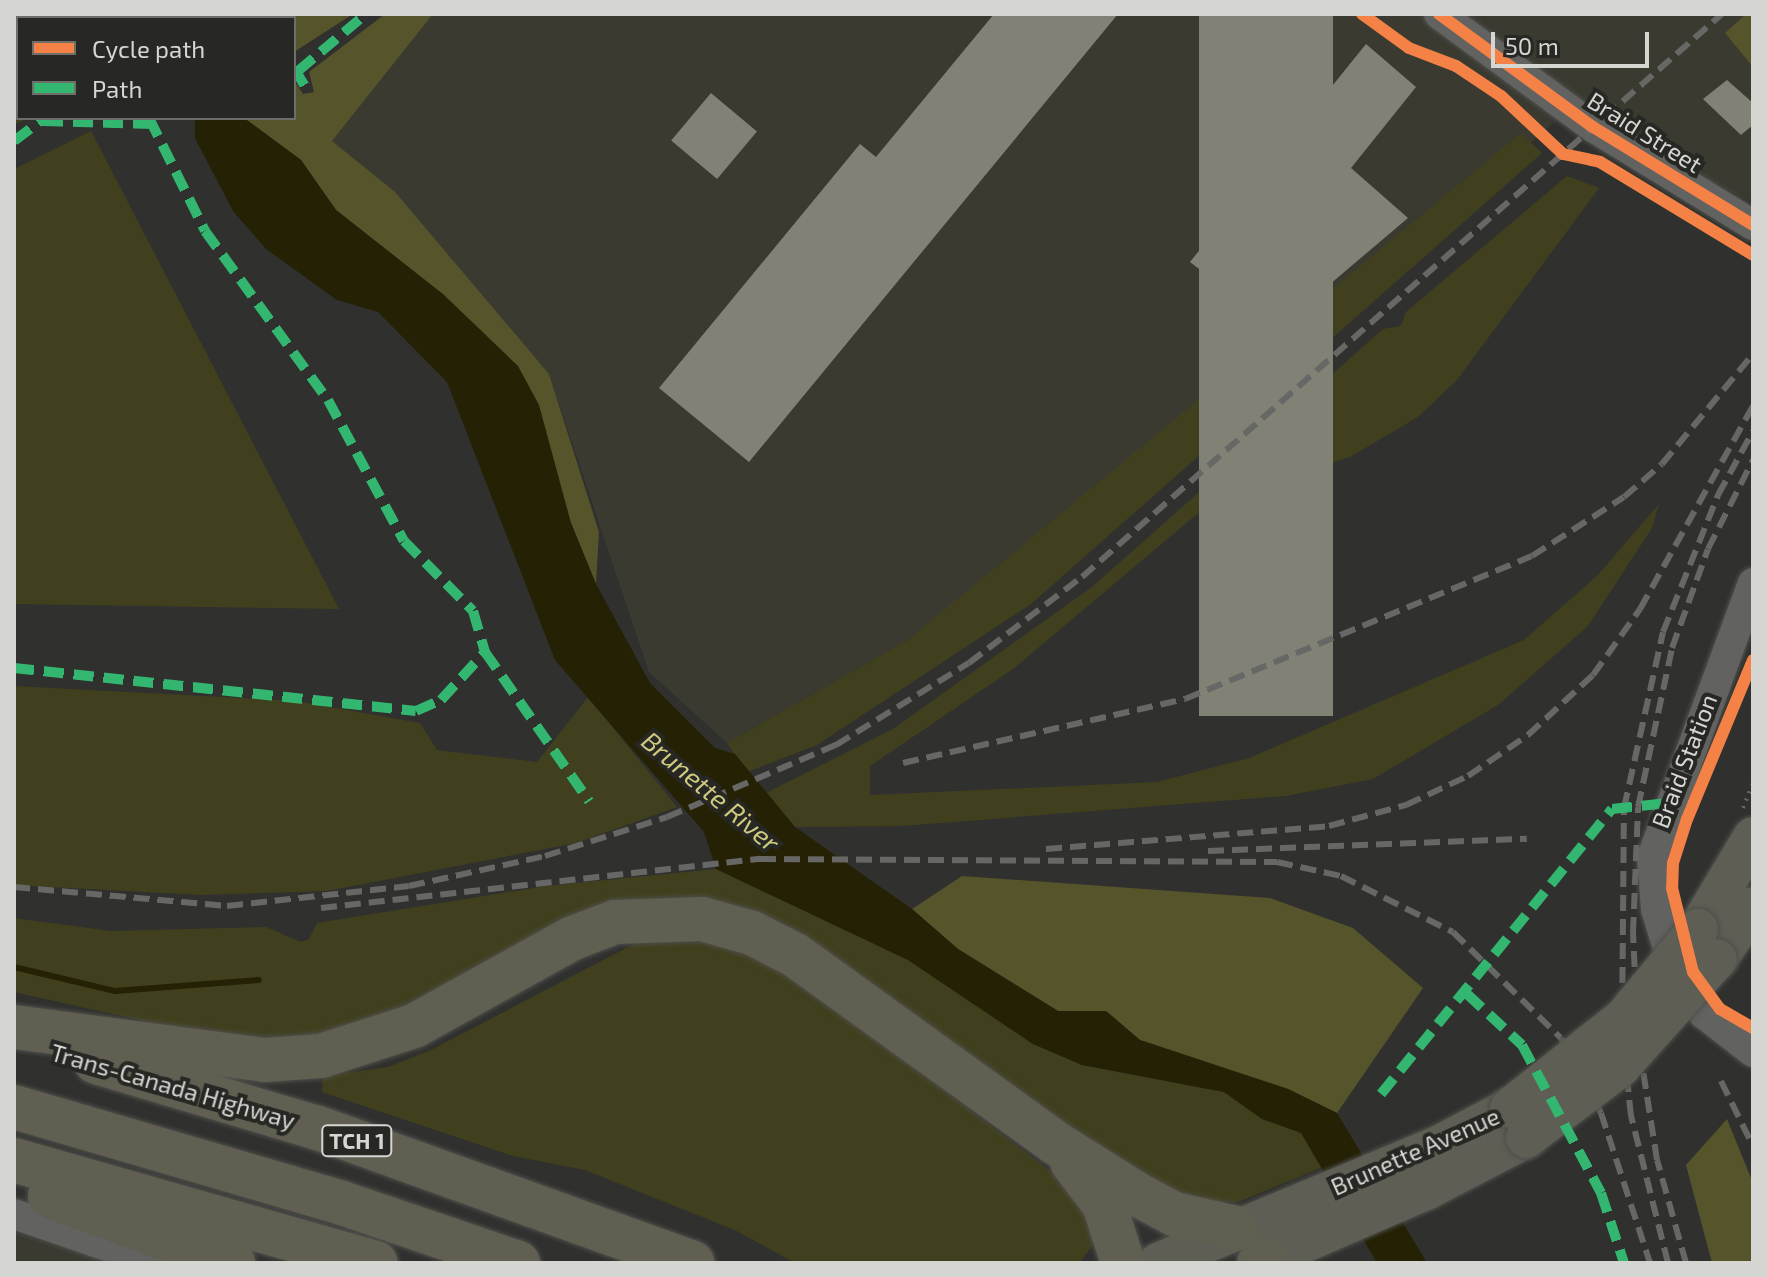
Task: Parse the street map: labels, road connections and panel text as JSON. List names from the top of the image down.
{
  "streets": {
    "highway": ["Trans-Canada Highway", "TCH 1"],
    "main road": ["Brunette Avenue"],
    "street": ["Braid Street", "Braid Station"]
  },
  "water": ["Brunette River"],
  "legend": ["Cycle path", "Path"],
  "scale_bar": "50 m"
}
